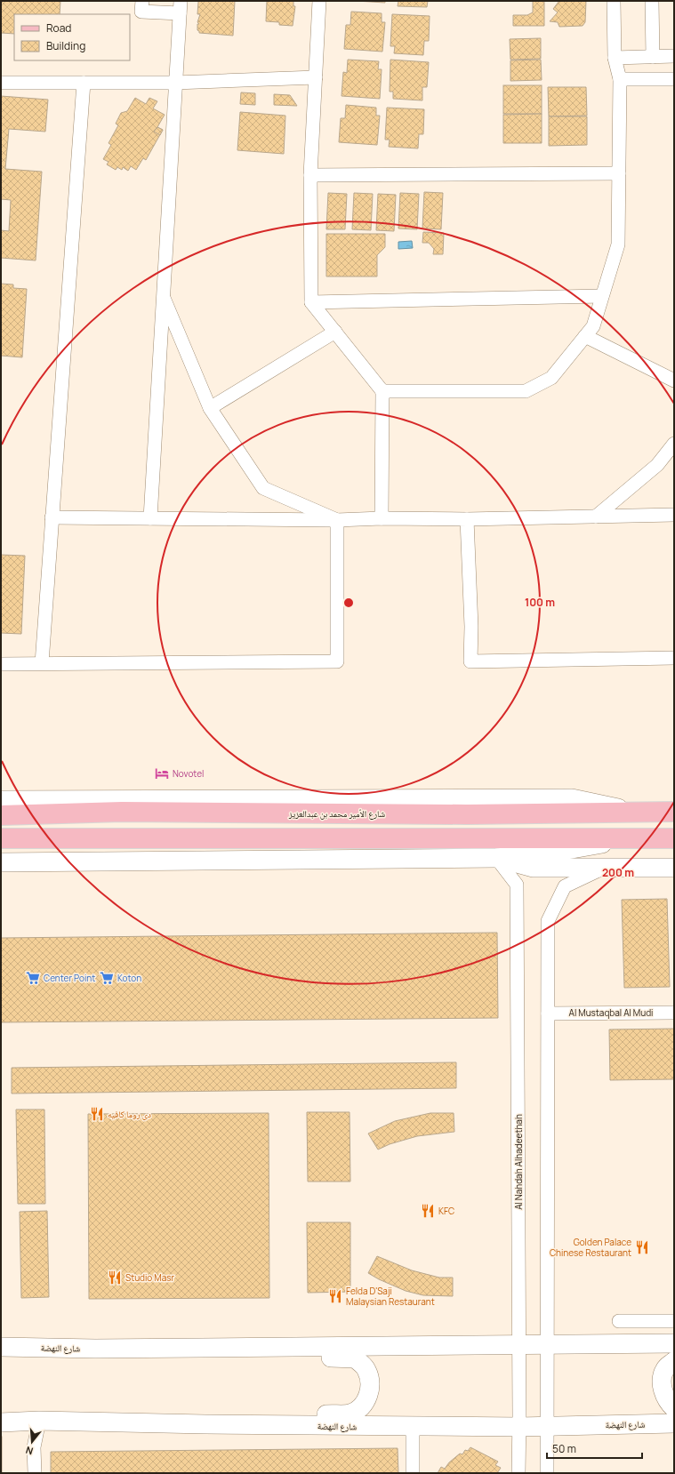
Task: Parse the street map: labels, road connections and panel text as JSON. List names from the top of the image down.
{
  "streets": {
    "main road": ["شارع الأمير محمد بن عبدالعزيز"],
    "street": ["Al Mustaqbal Al Mudi", "Al Nahdah Alhadeethah", "شارع النهضة"]
  },
  "crossings": [
    ["Al Nahdah Alhadeethah", "شارع النهضة"]
  ],
  "places": {
    "hotel": ["Novotel"],
    "supermarket": ["Center Point", "Koton"],
    "restaurant": [
      "دى روما كافيه",
      "KFC",
      "Golden Palace Chinese Restaurant",
      "Studio Masr",
      "Felda D'Saji Malaysian Restaurant"
    ]
  },
  "legend": ["Road", "Building"],
  "scale_bar": "50 m",
  "north": "bottom",
  "rings": ["100 m", "200 m"]
}
